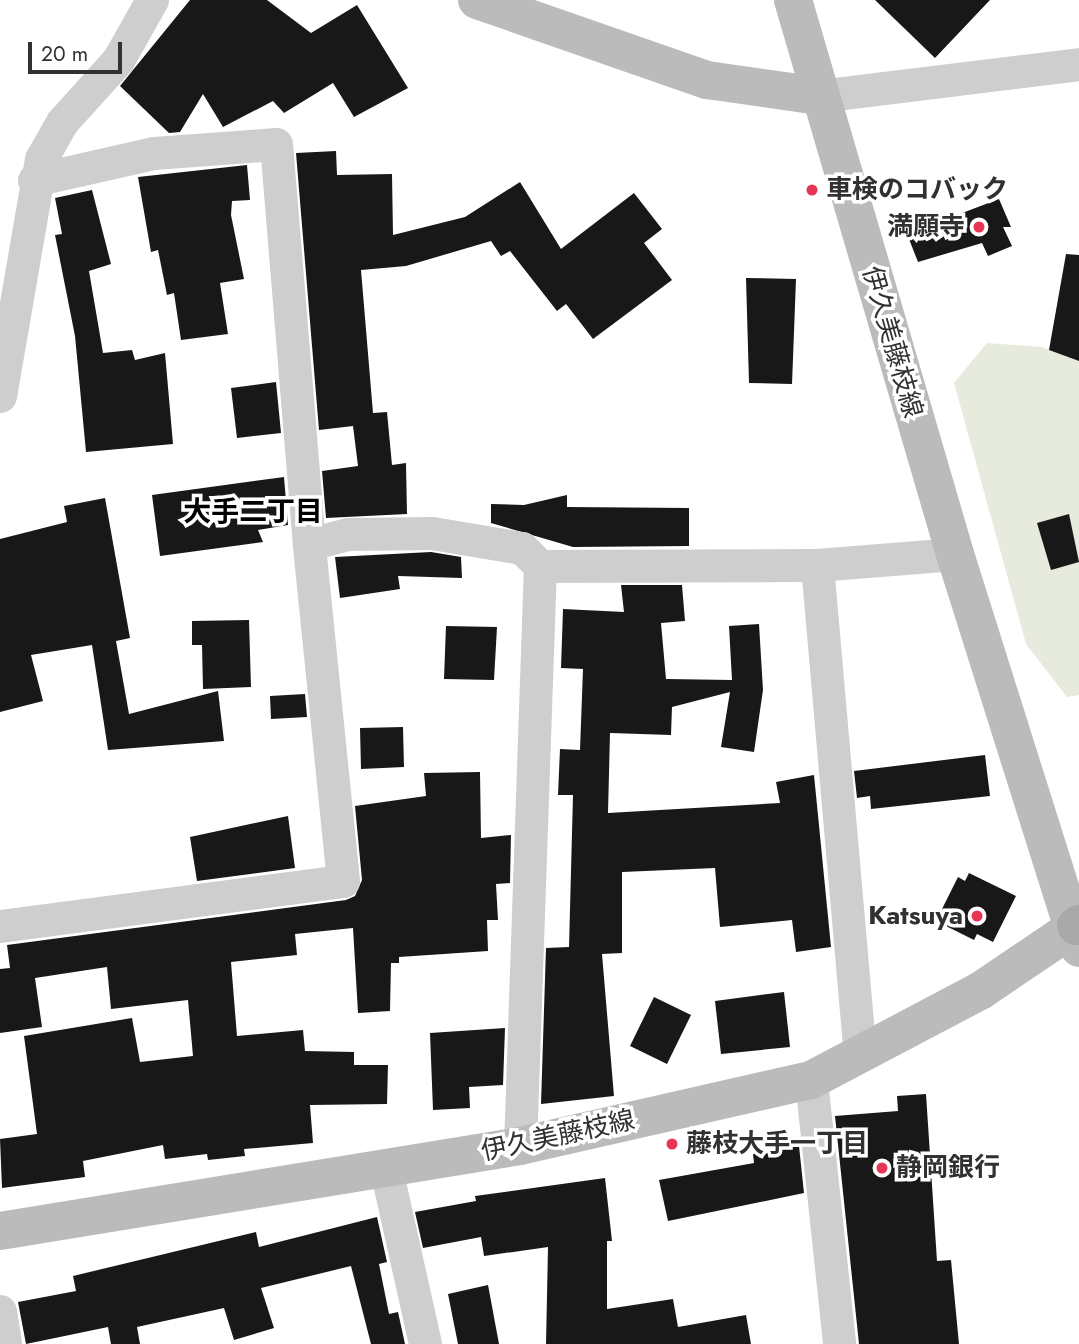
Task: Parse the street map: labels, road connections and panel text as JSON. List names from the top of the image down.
{
  "streets": {
    "main road": ["伊久美藤枝線"]
  },
  "districts": ["大手二丁目"],
  "places": [
    "車検のコバック",
    "満願寺",
    "Katsuya",
    "藤枝大手一丁目",
    "静岡銀行"
  ],
  "scale_bar": "20 m"
}
